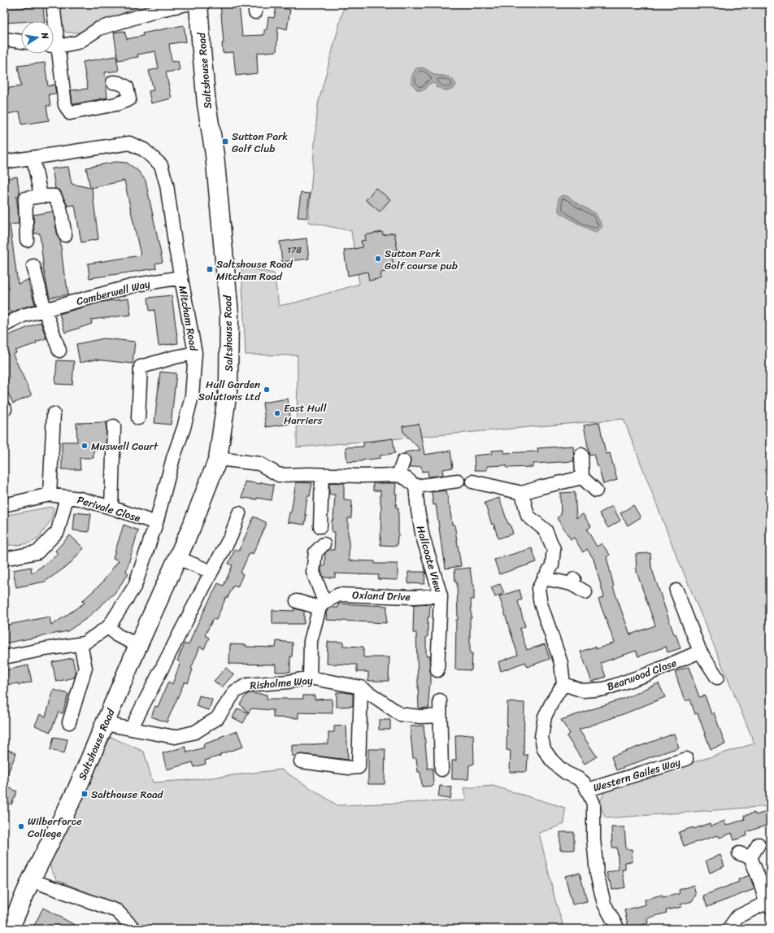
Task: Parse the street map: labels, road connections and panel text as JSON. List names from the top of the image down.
{
  "streets": {
    "main road": ["Saltshouse Road"],
    "street": [
      "Camberwell Way",
      "Mitcham Road",
      "Perivale Close",
      "Hallcoate View",
      "Oxland Drive",
      "Bearwood Close",
      "Risholme Way",
      "Western Gailes Way"
    ]
  },
  "crossings": [
    ["Saltshouse Road", "Risholme Way"],
    ["Camberwell Way", "Mitcham Road"],
    ["Mitcham Road", "Perivale Close"],
    ["Hallcoate View", "Oxland Drive"],
    ["Bearwood Close", "Western Gailes Way"]
  ],
  "places": {
    "transit": ["Sutton Park Golf Club", "Saltshouse Road Mitcham Road", "Salthouse Road"],
    "other": [
      "Sutton Park Golf course pub",
      "Hull Garden Solutions Ltd",
      "East Hull Harriers",
      "Muswell Court",
      "Wilberforce College"
    ]
  },
  "house_numbers": ["178"],
  "north": "right"
}
